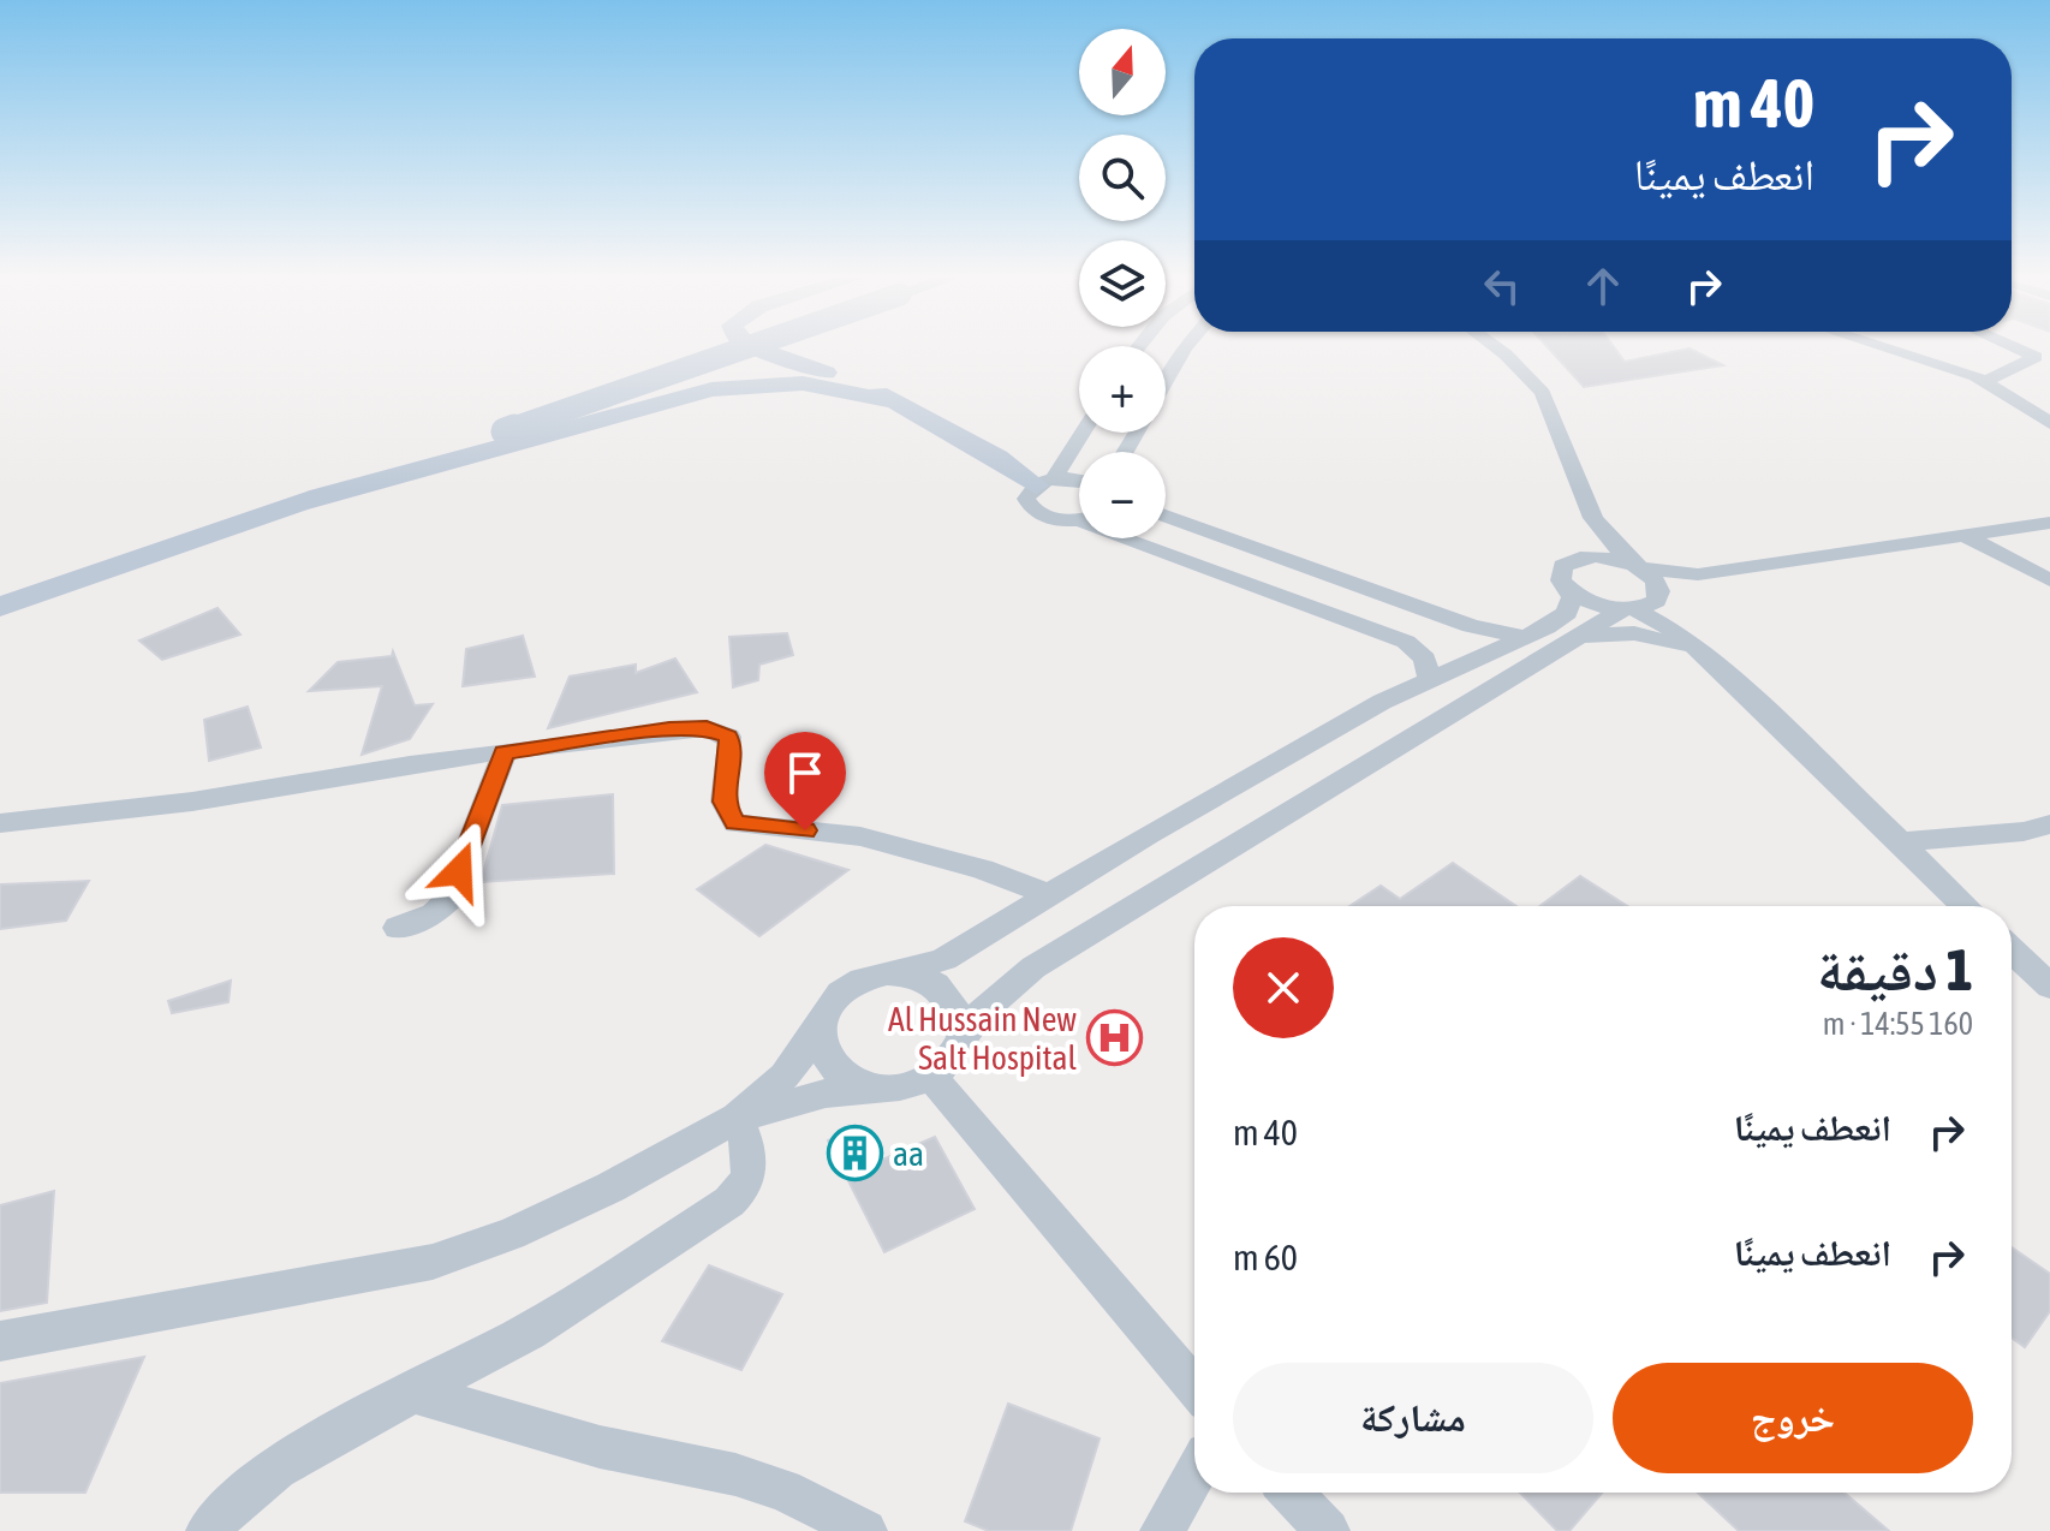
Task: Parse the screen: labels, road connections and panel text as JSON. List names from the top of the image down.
{
  "places": {
    "hospital": ["Al Hussain New Salt Hospital"],
    "building": ["aa"]
  },
  "north": "top",
  "page": {
    "map_buttons": ["+", "−"],
    "turn": ["40 m", "انعطف يمينًا"],
    "heading": ["1 دقيقة", "160 m · 14:55"],
    "list": [
      {
        "name": "انعطف يمينًا",
        "value": "40 m"
      },
      {
        "name": "انعطف يمينًا",
        "value": "60 m"
      }
    ],
    "buttons": ["خروج", "مشاركة"]
  }
}
